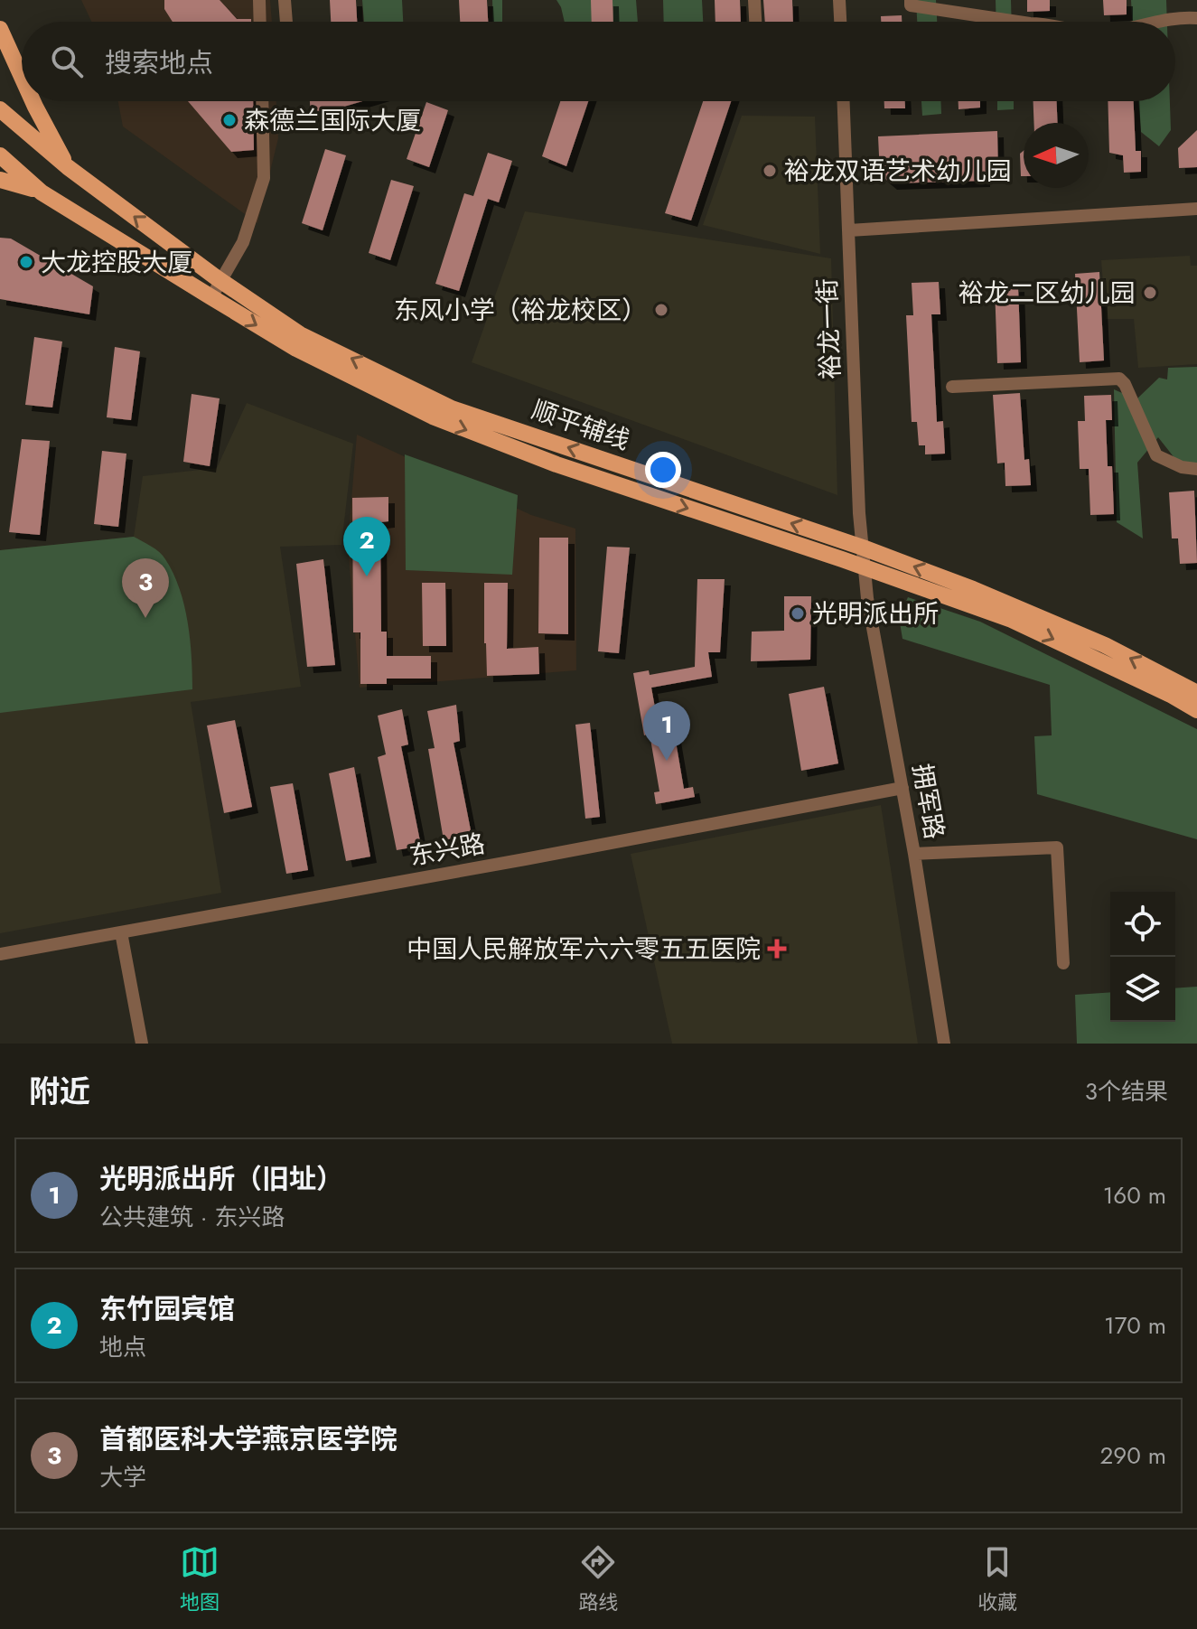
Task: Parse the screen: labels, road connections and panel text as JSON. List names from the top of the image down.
{
  "streets": {
    "main road": ["顺平辅线"],
    "street": ["裕龙一街", "拥军路", "东兴路"]
  },
  "crossings": [
    ["裕龙一街", "顺平辅线"],
    ["裕龙一街", "拥军路"],
    ["顺平辅线", "拥军路"],
    ["拥军路", "东兴路"]
  ],
  "places": {
    "other": [
      "森德兰国际大厦",
      "裕龙双语艺术幼儿园",
      "大龙控股大厦",
      "裕龙二区幼儿园",
      "东风小学（裕龙校区）",
      "光明派出所"
    ],
    "health": ["中国人民解放军六六零五五医院"]
  },
  "north": "left",
  "page": {
    "search": "搜索地点",
    "pins": ["2", "3", "1"],
    "heading": ["附近", "3个结果"],
    "list": [
      {
        "mark": "1",
        "name": "光明派出所（旧址）",
        "note": "公共建筑 · 东兴路",
        "value": "160 m"
      },
      {
        "mark": "2",
        "name": "东竹园宾馆",
        "note": "地点",
        "value": "170 m"
      },
      {
        "mark": "3",
        "name": "首都医科大学燕京医学院",
        "note": "大学",
        "value": "290 m"
      }
    ],
    "nav": ["地图", "路线", "收藏"]
  }
}
